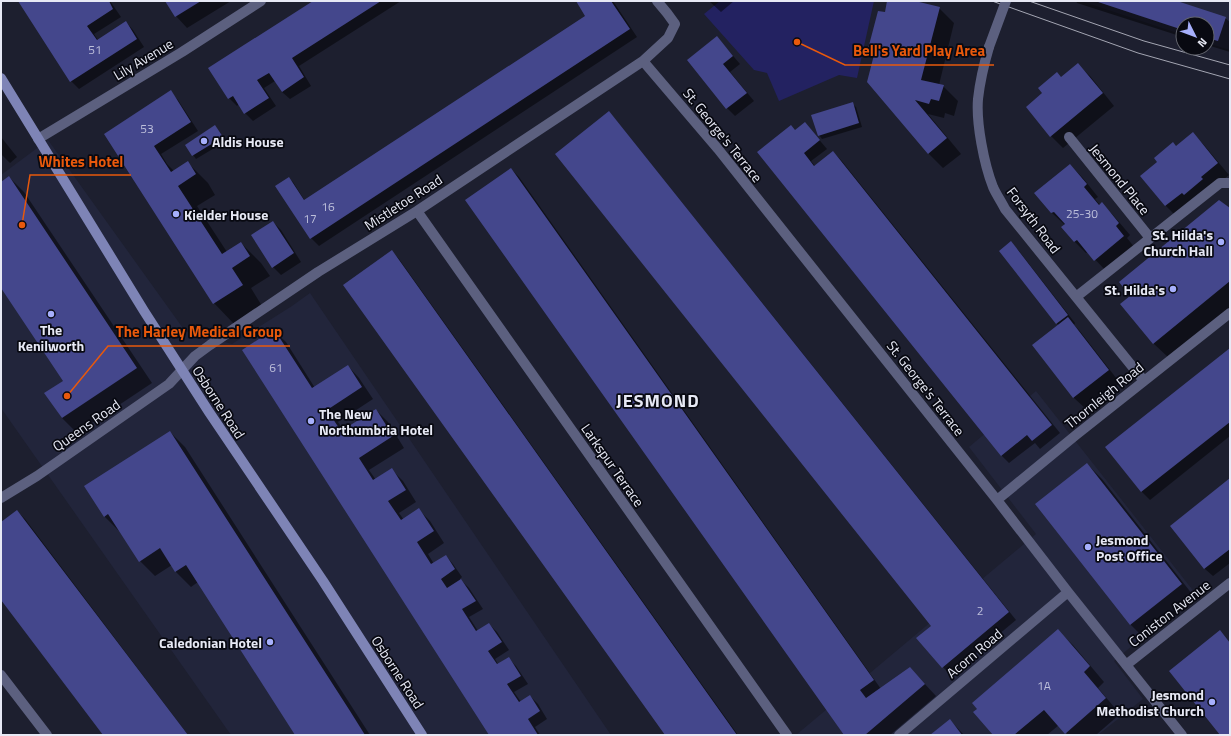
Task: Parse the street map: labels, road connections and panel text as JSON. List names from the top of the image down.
{
  "streets": {
    "main road": ["Osborne Road"],
    "street": [
      "Lily Avenue",
      "St. George's Terrace",
      "Jesmond Place",
      "Mistletoe Road",
      "Forsyth Road",
      "Thornleigh Road",
      "Queens Road",
      "Larkspur Terrace",
      "Coniston Avenue",
      "Acorn Road"
    ]
  },
  "crossings": [
    ["Lily Avenue", "Osborne Road"],
    ["St. George's Terrace", "Mistletoe Road"],
    ["St. George's Terrace", "Thornleigh Road"],
    ["St. George's Terrace", "Coniston Avenue"],
    ["St. George's Terrace", "Acorn Road"],
    ["Mistletoe Road", "Osborne Road"],
    ["Mistletoe Road", "Queens Road"],
    ["Mistletoe Road", "Larkspur Terrace"],
    ["Forsyth Road", "Thornleigh Road"],
    ["Osborne Road", "Queens Road"]
  ],
  "districts": ["JESMOND"],
  "places": [
    "Bell's Yard Play Area",
    "Aldis House",
    "Kielder House",
    "Whites Hotel",
    "St. Hilda's Church Hall",
    "St. Hilda's",
    "The Kenilworth",
    "The Harley Medical Group",
    "The New Northumbria Hotel",
    "Jesmond Post Office",
    "Caledonian Hotel",
    "Jesmond Methodist Church"
  ],
  "house_numbers": [
    "51",
    "53",
    "16",
    "25-30",
    "17",
    "61",
    "2",
    "1A"
  ],
  "north": "bottom right"
}
